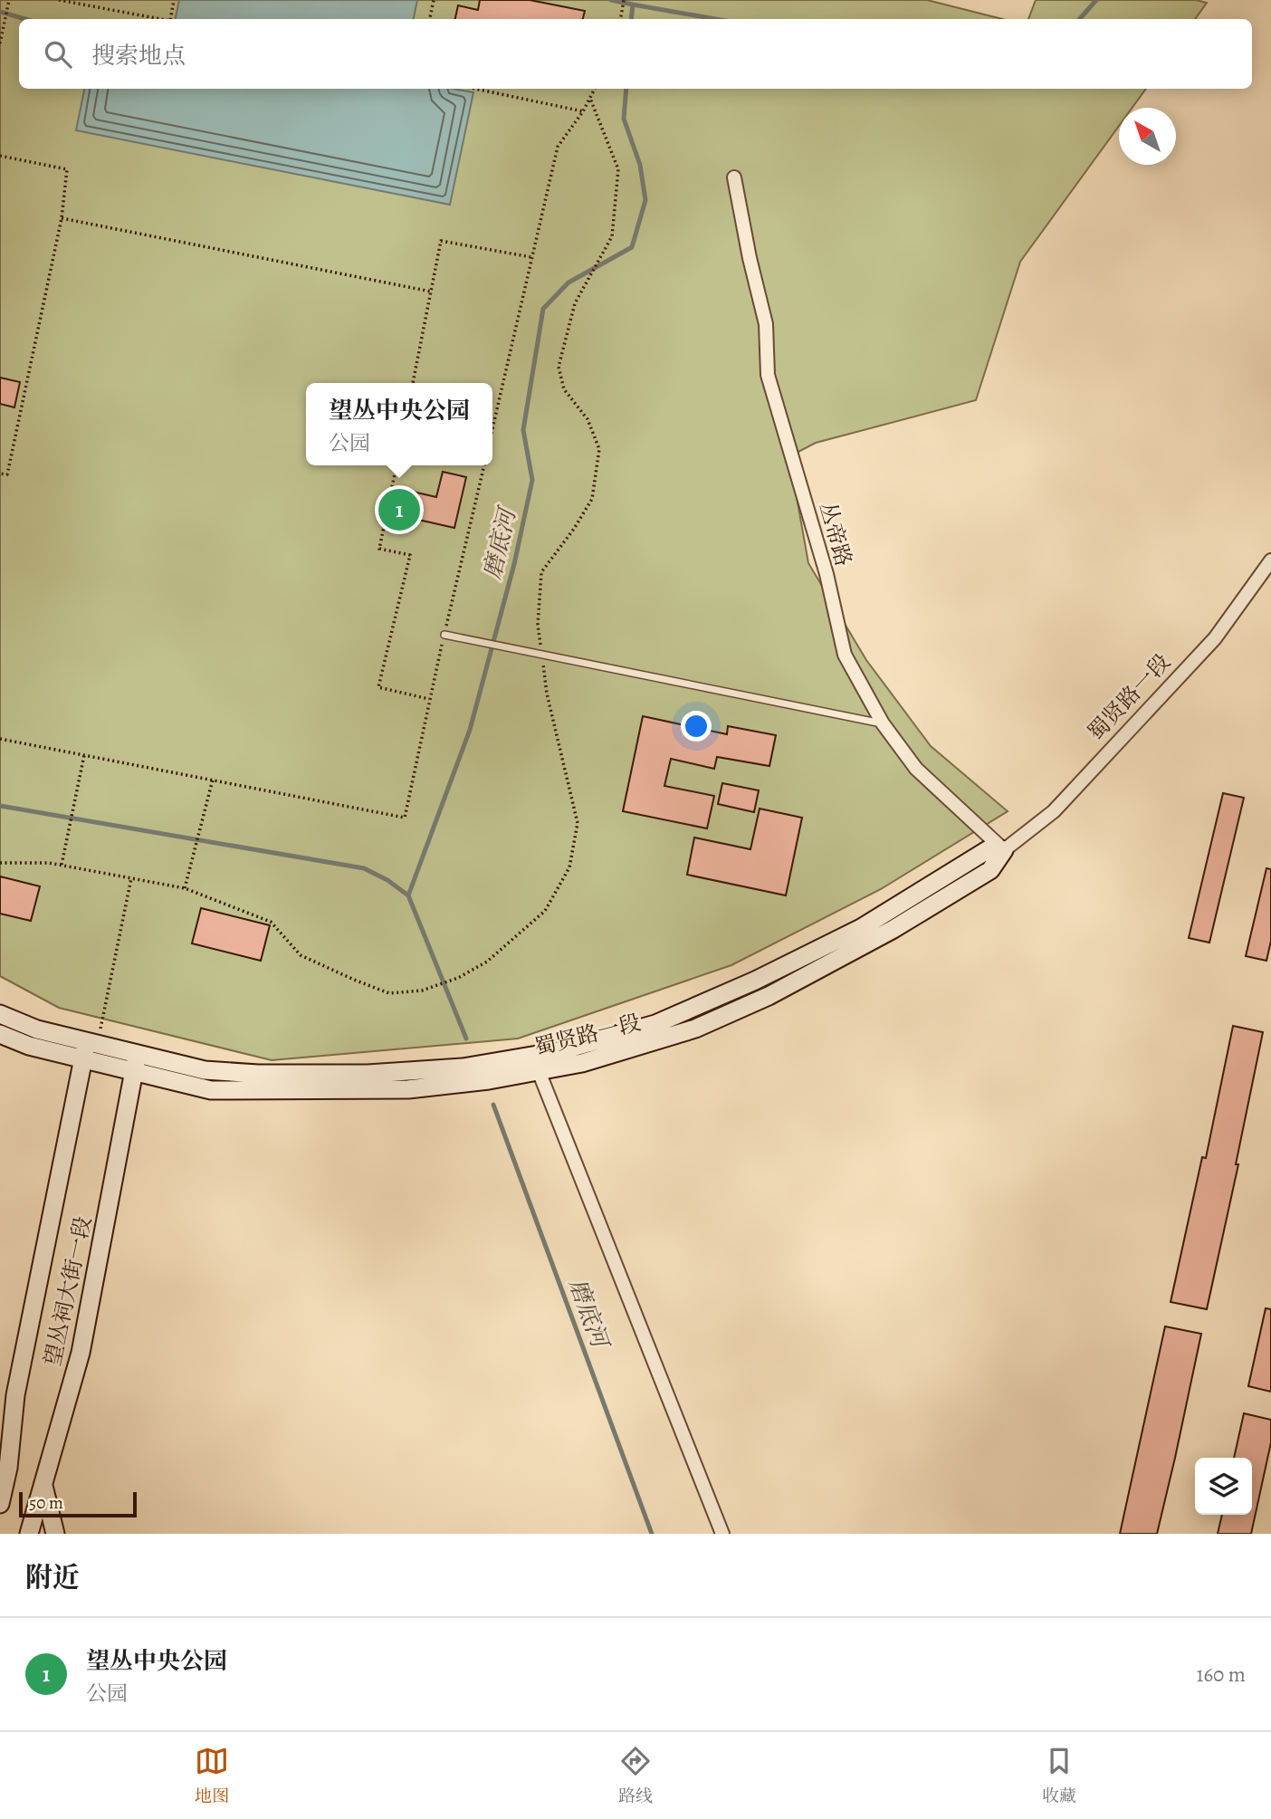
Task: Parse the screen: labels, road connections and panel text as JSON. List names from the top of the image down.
{
  "streets": {
    "street": ["丛帝路", "蜀贤路一段", "望丛祠大街一段"]
  },
  "crossings": [
    ["丛帝路", "蜀贤路一段"],
    ["蜀贤路一段", "望丛祠大街一段"]
  ],
  "water": ["磨底河"],
  "scale_bar": "50 m",
  "north": "top left",
  "page": {
    "search": "搜索地点",
    "popup": ["望丛中央公园", "公园"],
    "pins": "1",
    "scale": "50 m",
    "heading": "附近",
    "list": [
      {
        "mark": "1",
        "name": "望丛中央公园",
        "note": "公园",
        "value": "160 m"
      }
    ],
    "nav": ["地图", "路线", "收藏"]
  }
}
